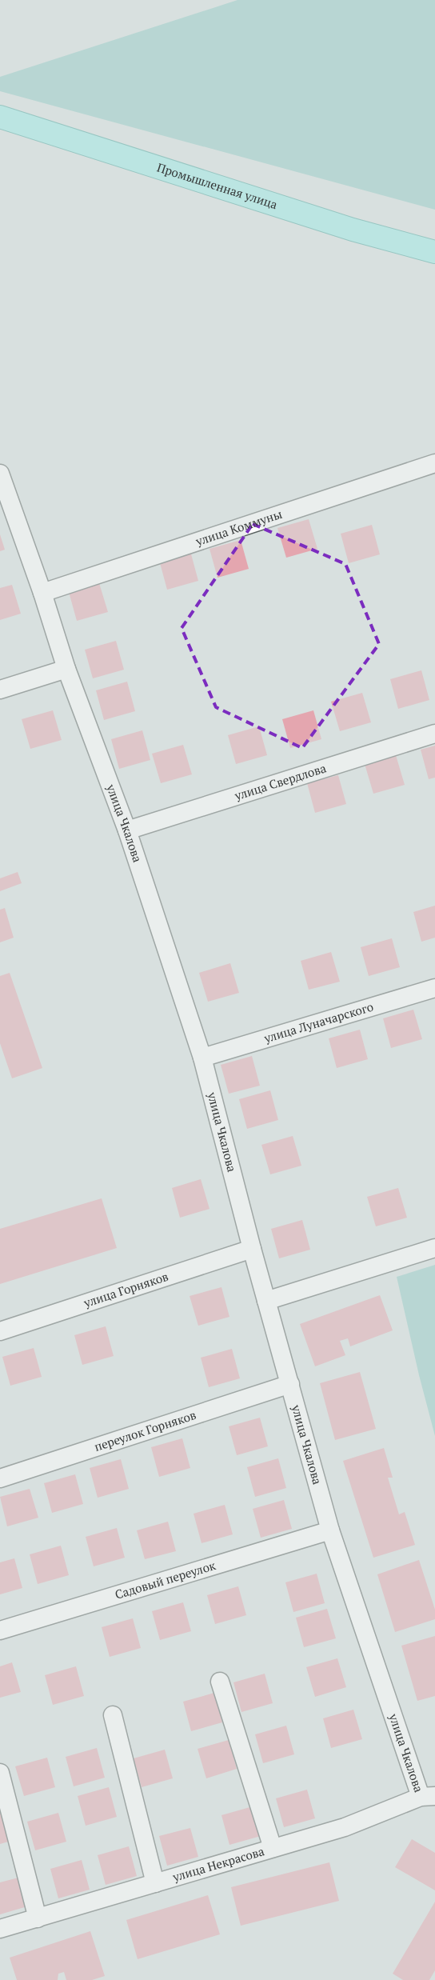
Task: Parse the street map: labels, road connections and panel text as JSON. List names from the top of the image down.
{
  "streets": {
    "main road": ["Промышленная улица"],
    "street": [
      "улица Коммуны",
      "улица Свердлова",
      "улица Чкалова",
      "улица Луначарского",
      "улица Горняков",
      "переулок Горняков",
      "Садовый переулок",
      "улица Некрасова"
    ]
  },
  "crossings": [
    ["улица Коммуны", "улица Чкалова"],
    ["улица Свердлова", "улица Чкалова"],
    ["улица Чкалова", "улица Луначарского"],
    ["улица Чкалова", "улица Горняков"],
    ["улица Чкалова", "переулок Горняков"],
    ["улица Чкалова", "Садовый переулок"],
    ["улица Чкалова", "улица Некрасова"]
  ]
}
